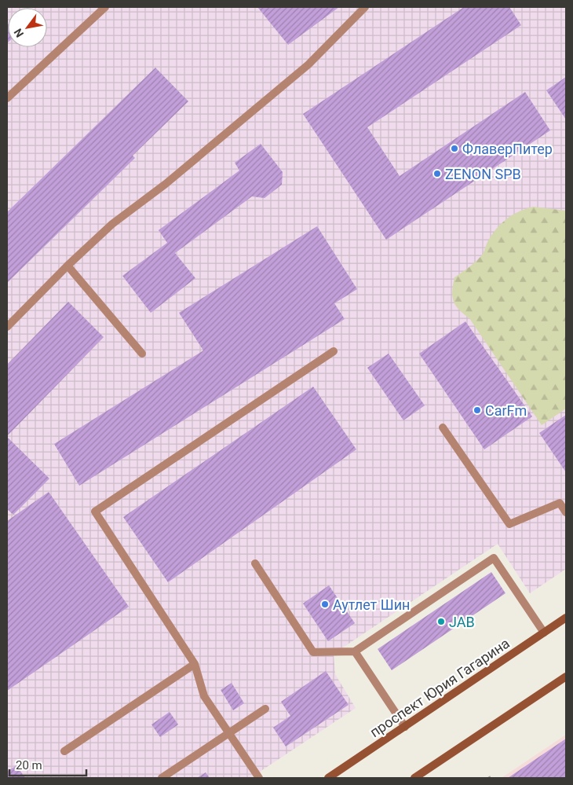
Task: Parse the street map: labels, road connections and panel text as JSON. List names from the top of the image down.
{
  "streets": {
    "main road": ["проспект Юрия Гагарина"]
  },
  "places": [
    "ФлаверПитер",
    "ZENON SPB",
    "CarFm",
    "Аутлет Шин",
    "JAB"
  ],
  "scale_bar": "20 m",
  "north": "bottom left"
}
